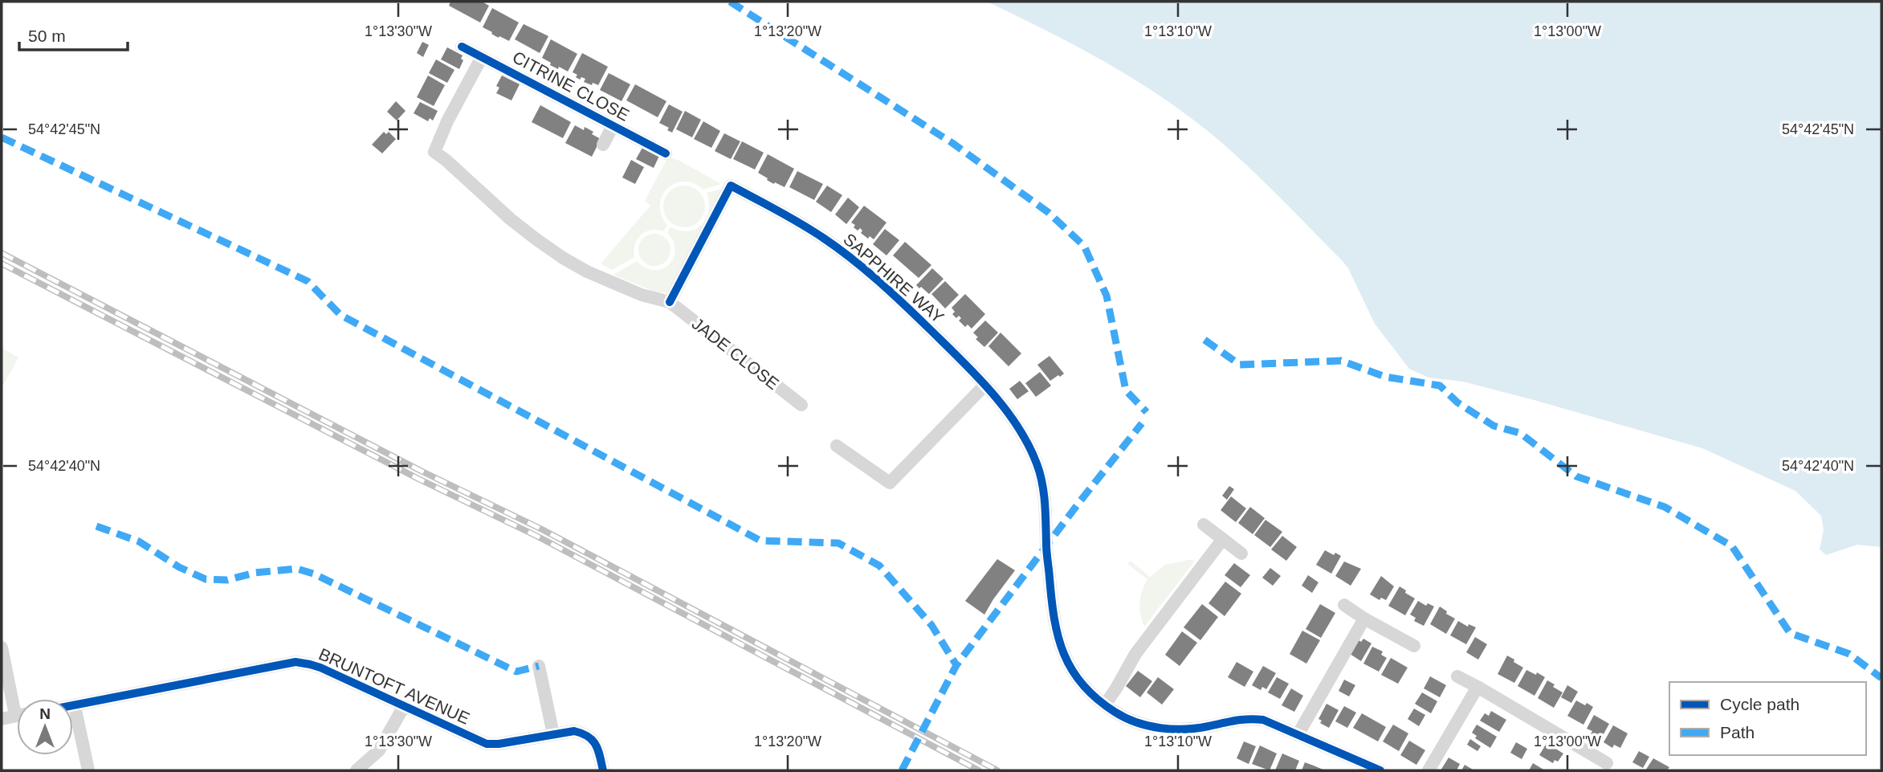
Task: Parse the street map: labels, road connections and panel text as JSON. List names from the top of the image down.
{
  "streets": {
    "street": [
      "CITRINE CLOSE",
      "SAPPHIRE WAY",
      "JADE CLOSE",
      "BRUNTOFT AVENUE"
    ]
  },
  "crossings": [
    ["SAPPHIRE WAY", "JADE CLOSE"]
  ],
  "legend": ["Cycle path", "Path"],
  "scale_bar": "50 m",
  "north": "top",
  "coordinates": [
    "1°13'30\"W",
    "1°13'20\"W",
    "1°13'10\"W",
    "1°13'00\"W",
    "54°42'45\"N",
    "54°42'40\"N"
  ]
}
